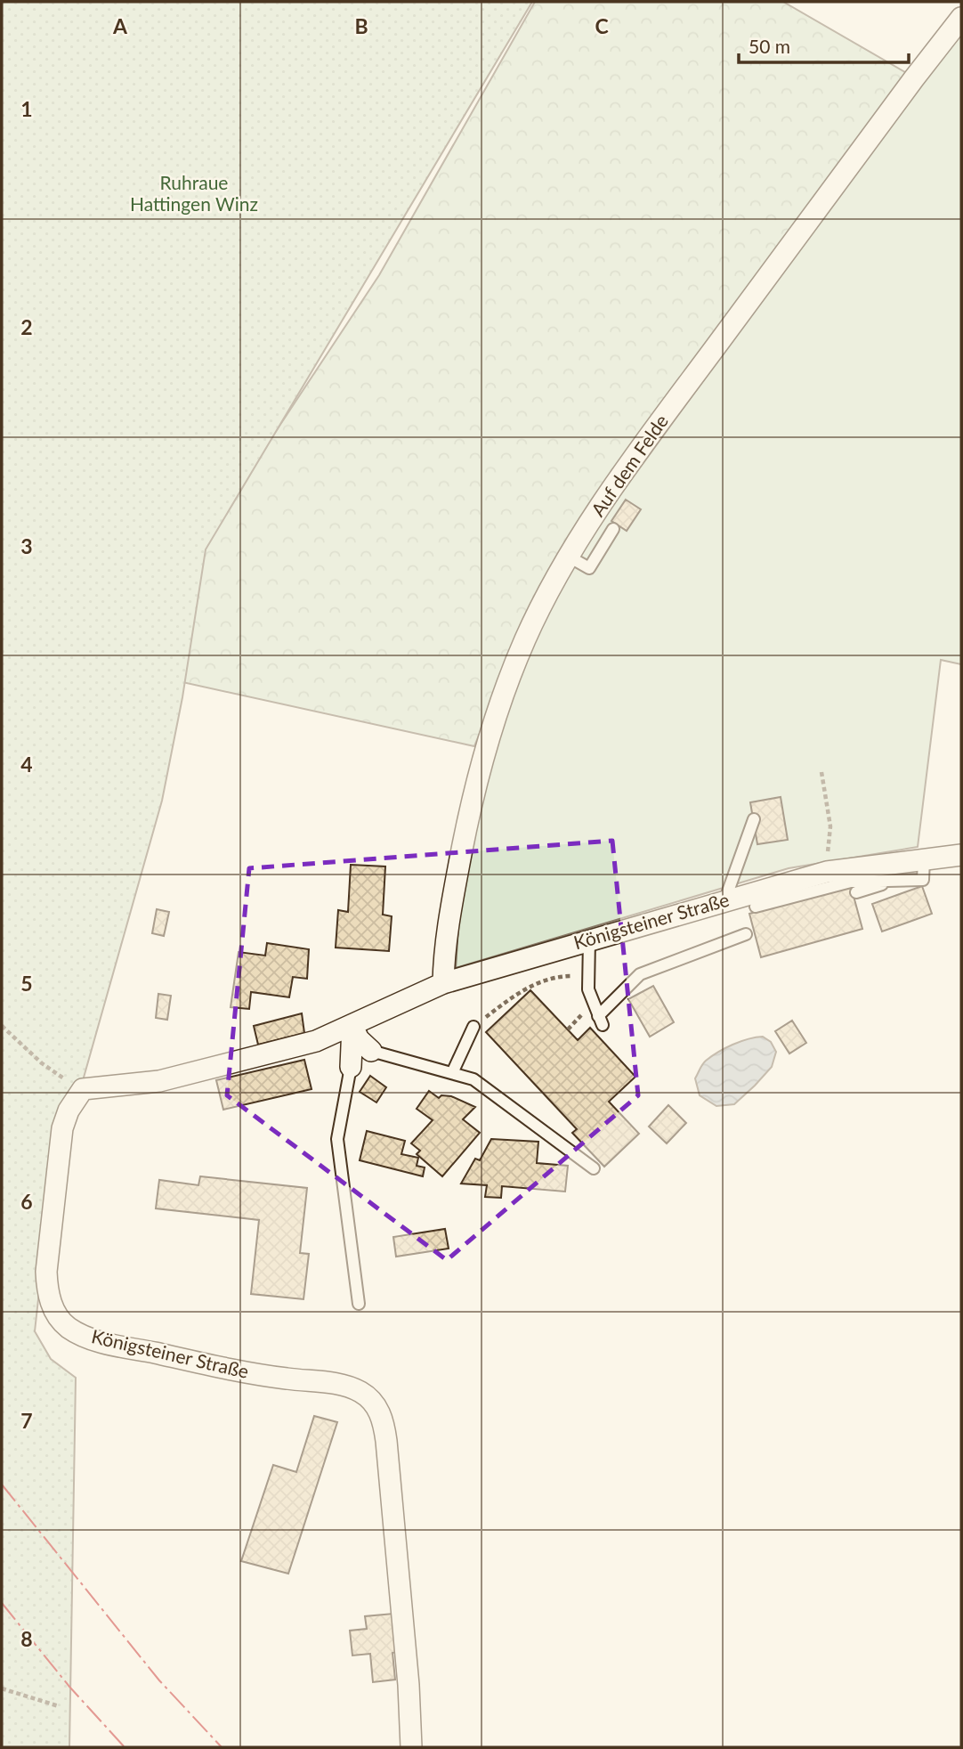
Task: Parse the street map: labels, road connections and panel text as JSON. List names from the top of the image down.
{
  "streets": {
    "street": ["Auf dem Felde", "Königsteiner Straße"]
  },
  "crossings": [
    ["Auf dem Felde", "Königsteiner Straße"]
  ],
  "parks": ["Ruhraue Hattingen Winz"],
  "scale_bar": "50 m",
  "grid": {
    "columns": ["A", "B", "C"],
    "rows": [
      "1",
      "2",
      "3",
      "4",
      "5",
      "6",
      "7",
      "8"
    ]
  }
}
